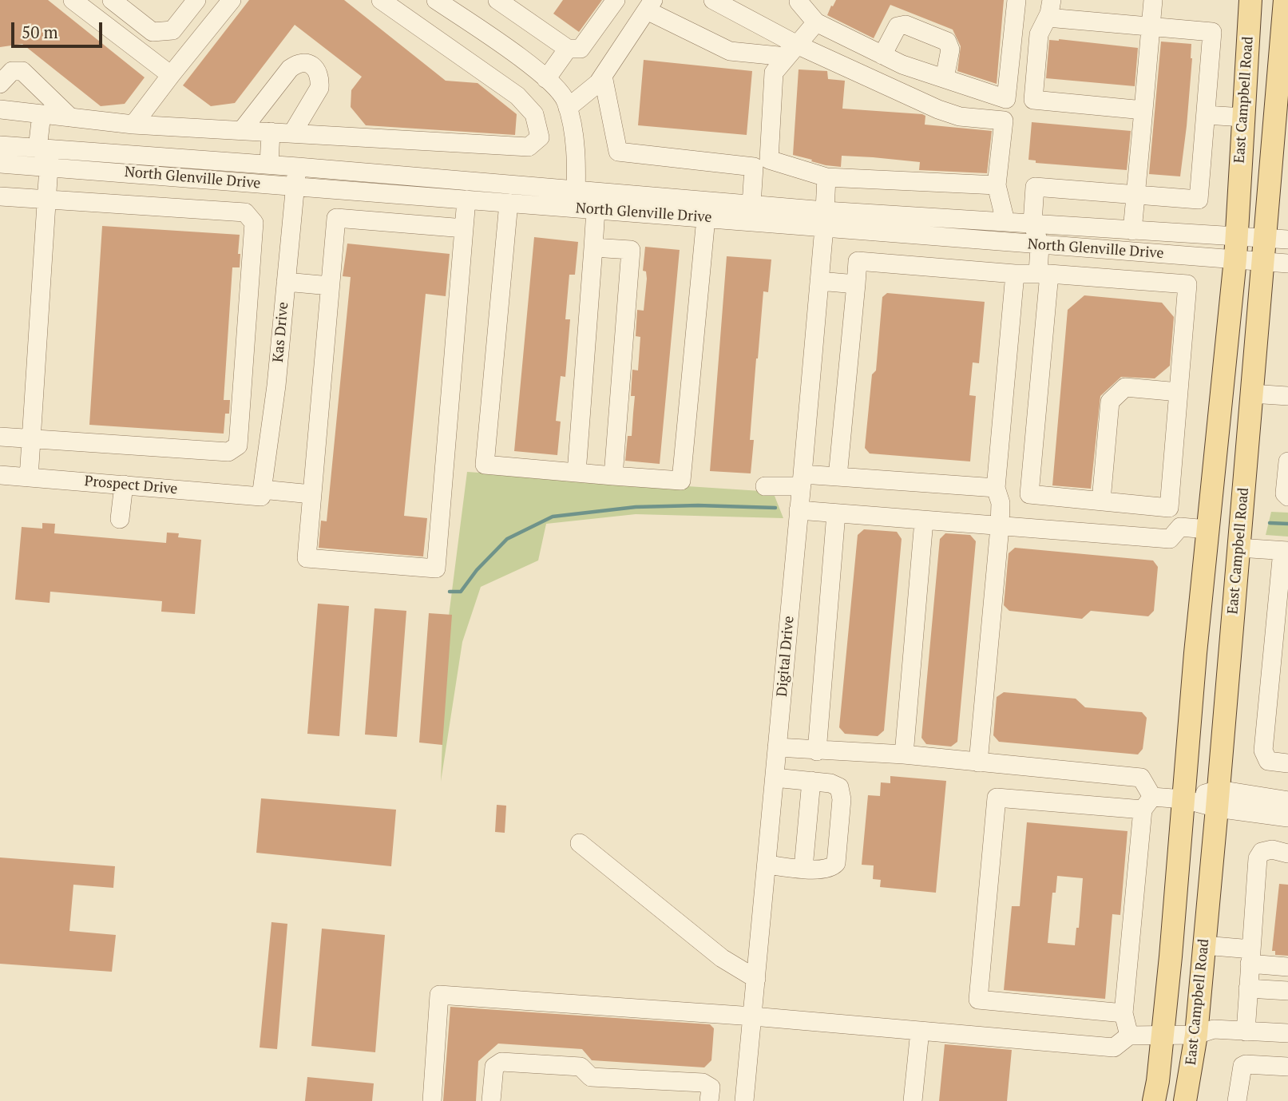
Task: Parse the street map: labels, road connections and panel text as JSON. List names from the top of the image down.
{
  "streets": {
    "main road": ["East Campbell Road"],
    "street": [
      "North Glenville Drive",
      "Kas Drive",
      "Prospect Drive",
      "Digital Drive"
    ]
  },
  "crossings": [
    ["East Campbell Road", "North Glenville Drive"],
    ["North Glenville Drive", "Kas Drive"],
    ["North Glenville Drive", "Digital Drive"],
    ["Kas Drive", "Prospect Drive"]
  ],
  "scale_bar": "50 m"
}
